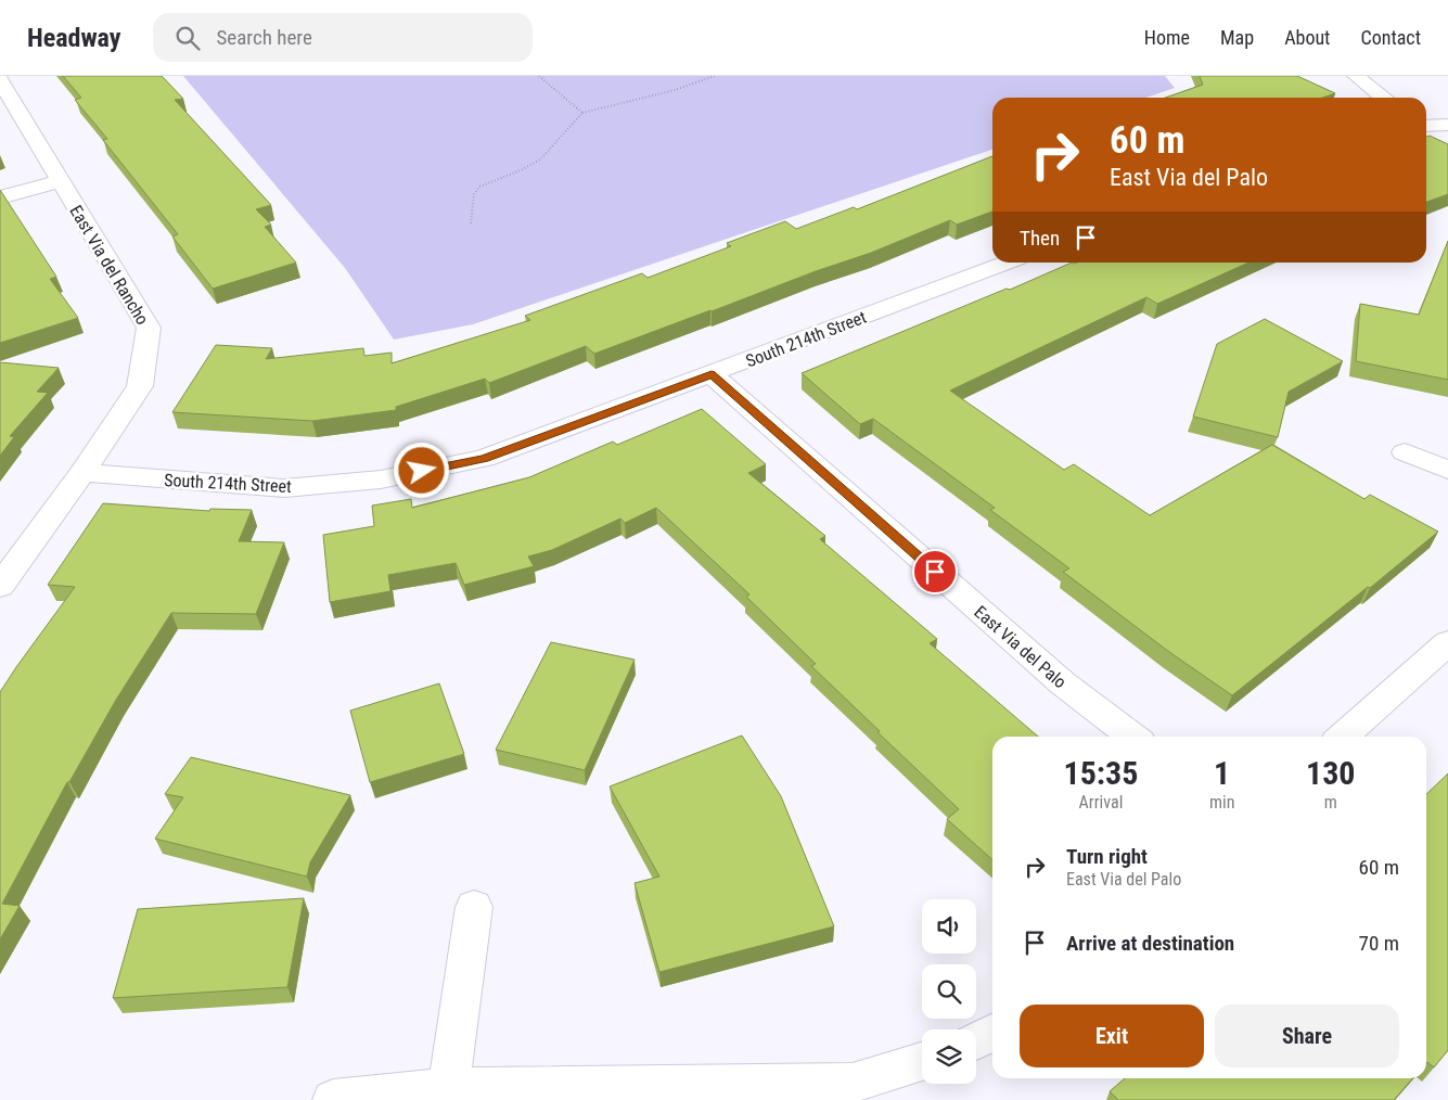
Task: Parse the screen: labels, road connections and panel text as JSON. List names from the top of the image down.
{
  "streets": {
    "street": ["East Via del Rancho", "South 214th Street", "East Via del Palo"]
  },
  "crossings": [
    ["East Via del Rancho", "South 214th Street"],
    ["South 214th Street", "East Via del Palo"]
  ],
  "page": {
    "header": "Headway",
    "search": "Search here",
    "nav": [
      "Home",
      "Map",
      "About",
      "Contact"
    ],
    "turn": ["60 m", "East Via del Palo"],
    "then": "Then",
    "eta": [
      "15:35",
      "Arrival",
      "1",
      "min",
      "130",
      "m"
    ],
    "list": [
      {
        "name": "Turn right",
        "note": "East Via del Palo",
        "value": "60 m"
      },
      {
        "name": "Arrive at destination",
        "value": "70 m"
      }
    ],
    "buttons": ["Exit", "Share"]
  }
}
